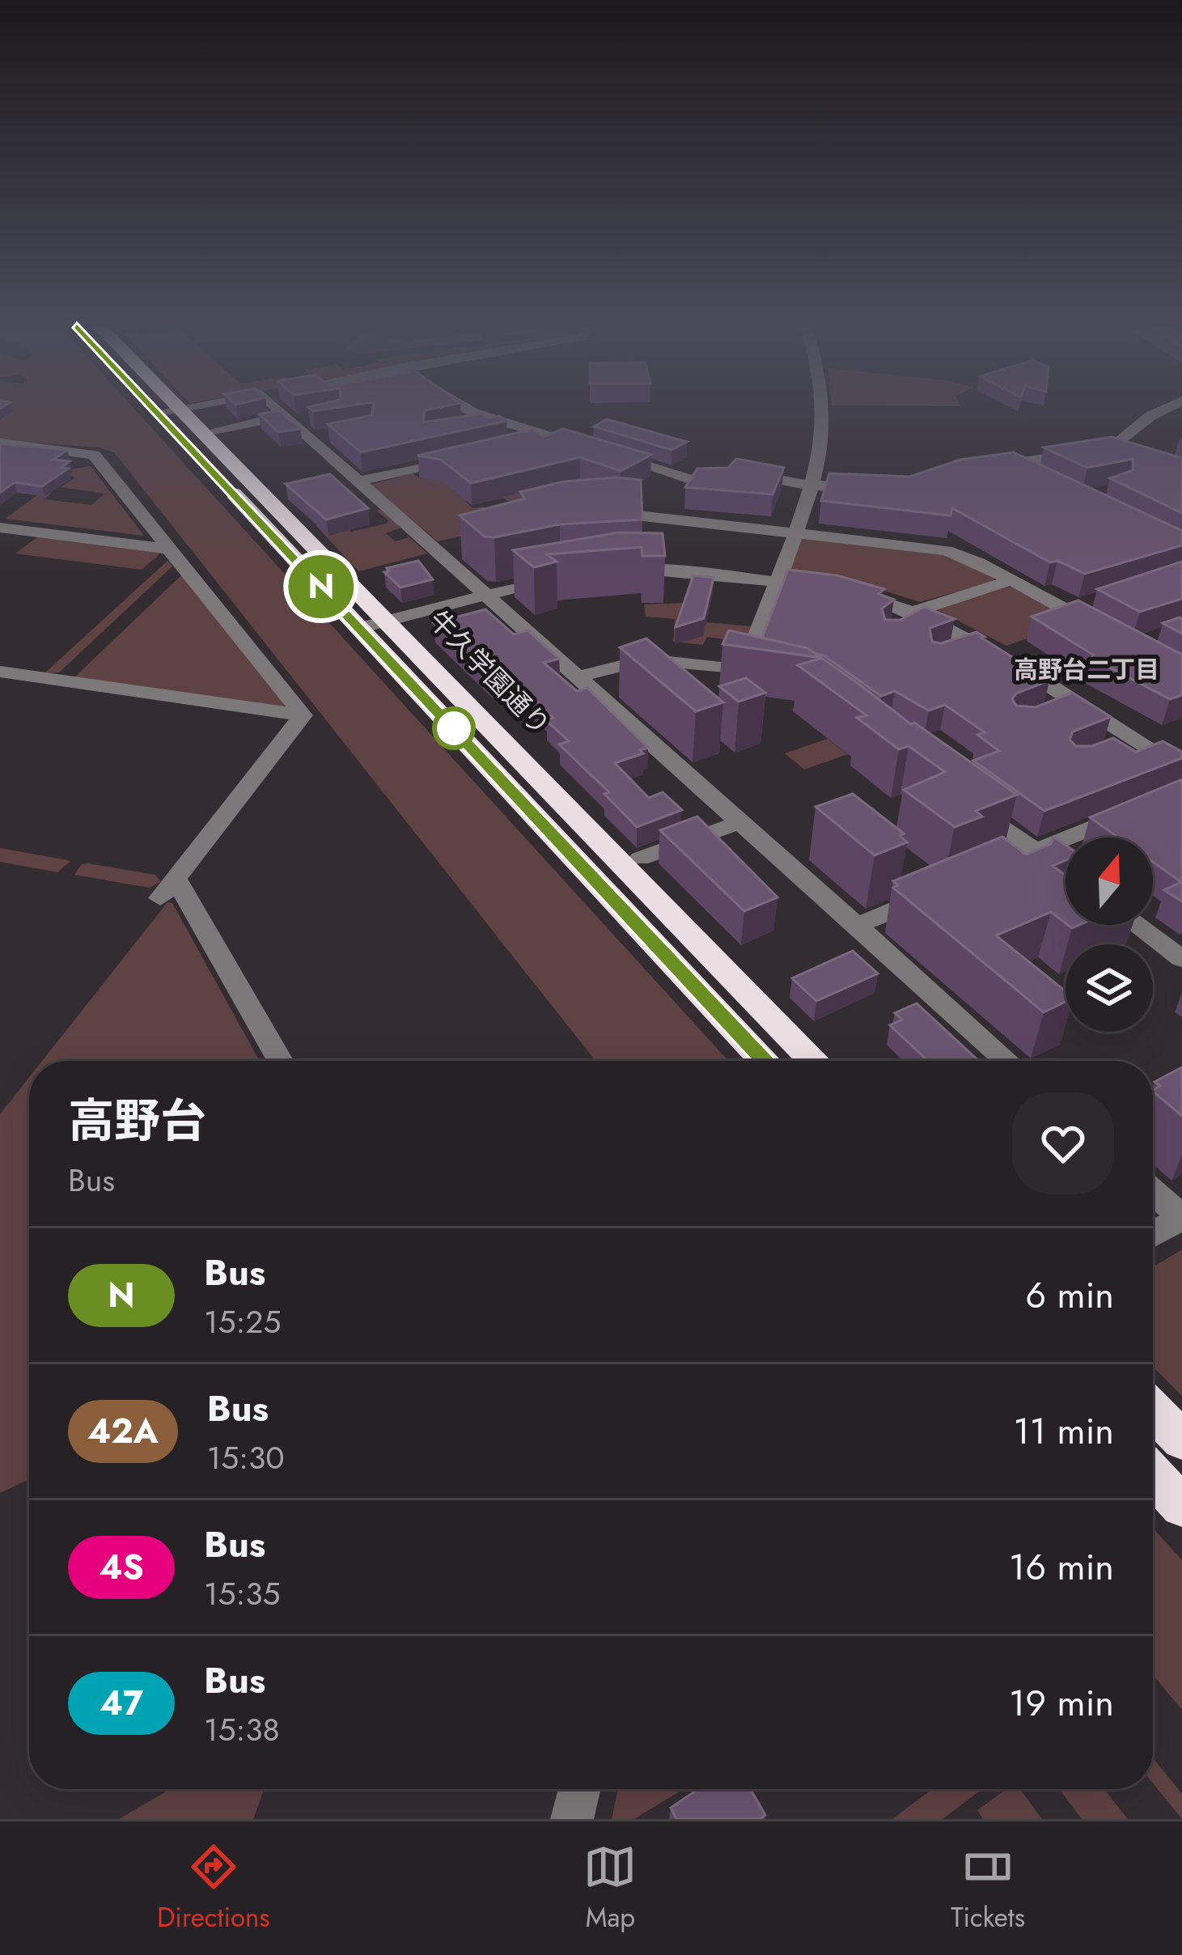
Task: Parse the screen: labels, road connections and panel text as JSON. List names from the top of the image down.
{
  "streets": {
    "highway": ["牛久学園通り"]
  },
  "districts": ["高野台二丁目"],
  "lines": ["bus line N"],
  "north": "top",
  "page": {
    "on_map": "N",
    "heading": ["高野台", "Bus"],
    "list": [
      {
        "mark": "N",
        "name": "Bus",
        "note": "15:25",
        "value": "6 min"
      },
      {
        "mark": "42A",
        "name": "Bus",
        "note": "15:30",
        "value": "11 min"
      },
      {
        "mark": "4S",
        "name": "Bus",
        "note": "15:35",
        "value": "16 min"
      },
      {
        "mark": "47",
        "name": "Bus",
        "note": "15:38",
        "value": "19 min"
      }
    ],
    "tabs": ["Directions", "Map", "Tickets"]
  }
}
